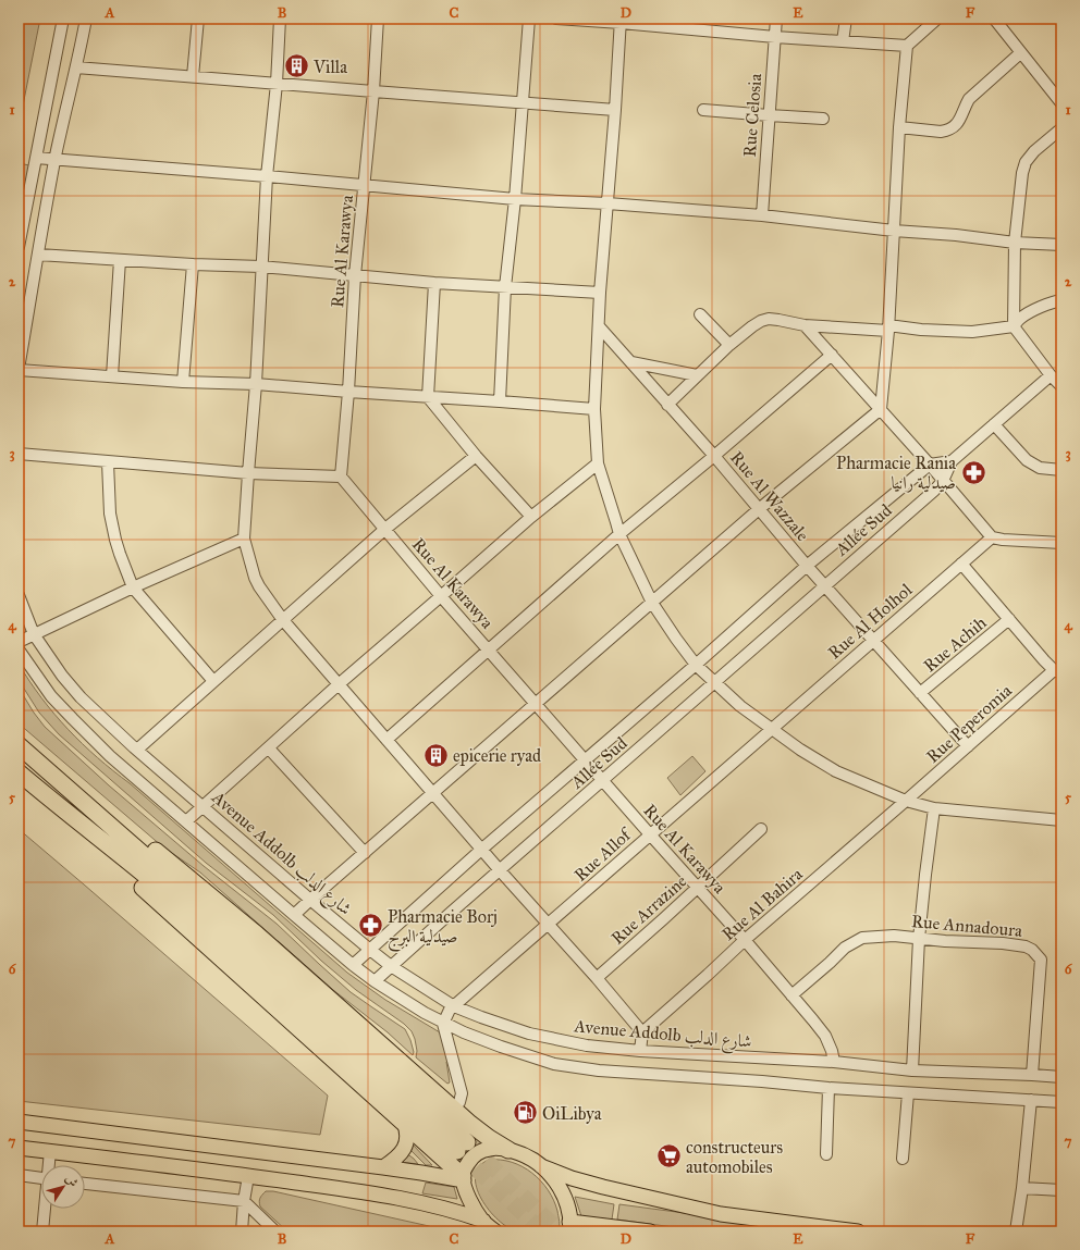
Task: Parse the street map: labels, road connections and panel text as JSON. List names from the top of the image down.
{
  "streets": {
    "street": [
      "Rue Celosia",
      "Rue Al Karawya",
      "Rue Al Wazzale",
      "Allée Sud",
      "Rue Al Holhol",
      "Rue Achih",
      "Rue Peperomia",
      "Avenue Addolb شارع الدلب",
      "Rue Allof",
      "Rue Al Bahira",
      "Rue Arrazine",
      "Rue Annadoura"
    ]
  },
  "crossings": [
    ["Rue Al Karawya", "Allée Sud"],
    ["Rue Al Karawya", "Avenue Addolb شارع الدلب"],
    ["Rue Al Karawya", "Rue Allof"],
    ["Rue Al Karawya", "Rue Al Bahira"],
    ["Rue Al Karawya", "Rue Arrazine"],
    ["Rue Al Karawya", "Rue Annadoura"],
    ["Rue Al Wazzale", "Allée Sud"],
    ["Rue Al Wazzale", "Rue Al Holhol"],
    ["Rue Al Wazzale", "Rue Achih"],
    ["Rue Al Wazzale", "Rue Peperomia"],
    ["Allée Sud", "Avenue Addolb شارع الدلب"],
    ["Rue Al Holhol", "Rue Allof"],
    ["Rue Peperomia", "Rue Al Bahira"],
    ["Avenue Addolb شارع الدلب", "Rue Allof"],
    ["Avenue Addolb شارع الدلب", "Rue Annadoura"]
  ],
  "places": {
    "building": ["Villa", "epicerie ryad"],
    "pharmacy": ["Pharmacie Rania صيدلية رانيا", "Pharmacie Borj صيدلية البرج"],
    "fuel station": ["OiLibya"],
    "supermarket": ["constructeurs automobiles"]
  },
  "north": "top right",
  "grid": {
    "columns": [
      "A",
      "B",
      "C",
      "D",
      "E",
      "F"
    ],
    "rows": [
      "1",
      "2",
      "3",
      "4",
      "5",
      "6",
      "7"
    ]
  }
}
